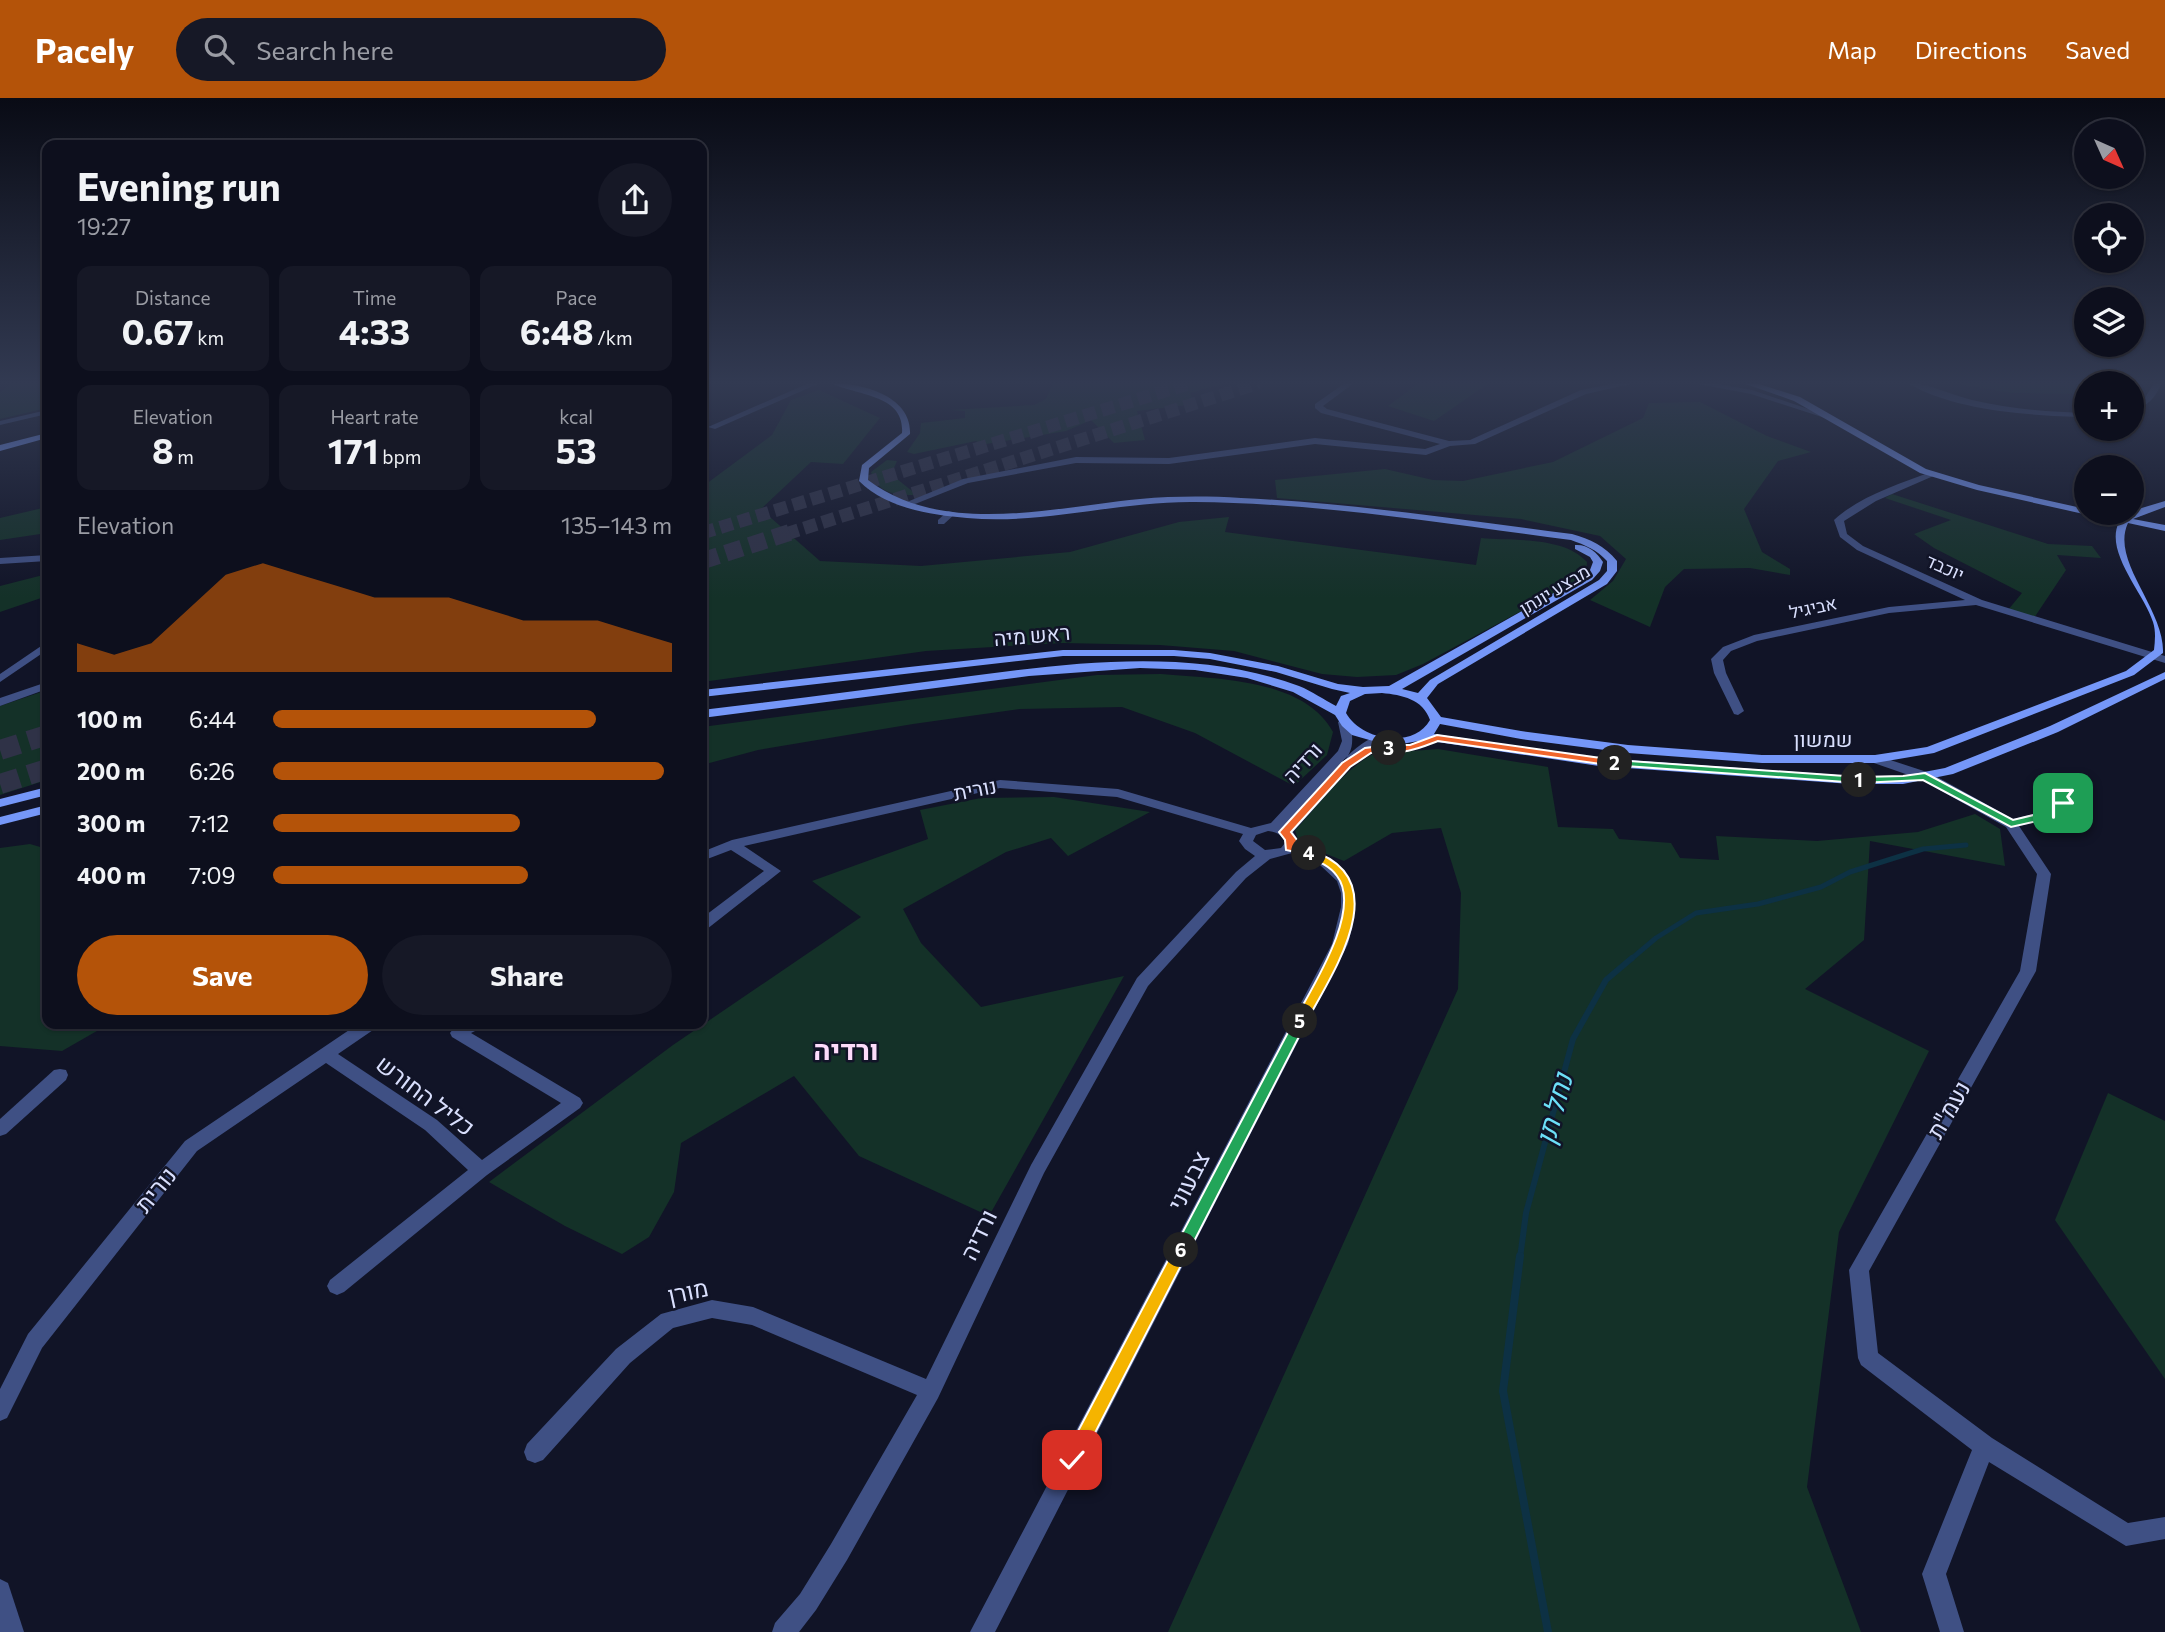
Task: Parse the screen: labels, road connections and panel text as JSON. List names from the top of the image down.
{
  "streets": {
    "street": [
      "יוכבד",
      "מבצע יונתן",
      "אביגיל",
      "ראש מיה",
      "שמשון",
      "ורדיה",
      "נורית",
      "כליל החורש",
      "נעמ\"ת",
      "צבעוני",
      "מורן"
    ]
  },
  "crossings": [
    ["יוכבד", "אביגיל"],
    ["יוכבד", "שמשון"],
    ["מבצע יונתן", "ראש מיה"],
    ["ראש מיה", "ורדיה"],
    ["שמשון", "נעמ\"ת"],
    ["ורדיה", "צבעוני"],
    ["ורדיה", "מורן"],
    ["נורית", "כליל החורש"]
  ],
  "districts": ["ורדיה"],
  "water": ["נחל תן"],
  "north": "bottom right",
  "page": {
    "header": "Pacely",
    "search": "Search here",
    "nav": ["Map", "Directions", "Saved"],
    "map_buttons": ["+", "−"],
    "heading": ["Evening run", "19:27"],
    "stats": [
      ["Distance", "0.67 km"],
      ["Time", "4:33"],
      ["Pace", "6:48 /km"],
      ["Elevation", "8 m"],
      ["Heart rate", "171 bpm"],
      ["kcal", "53"]
    ],
    "chart": ["Elevation", "135–143 m"],
    "list": [
      {
        "name": "100 m",
        "note": "6:44"
      },
      {
        "name": "200 m",
        "note": "6:26"
      },
      {
        "name": "300 m",
        "note": "7:12"
      },
      {
        "name": "400 m",
        "note": "7:09"
      }
    ],
    "pins": [
      "3",
      "2",
      "1",
      "4",
      "5",
      "6"
    ],
    "buttons": ["Save", "Share"]
  }
}
